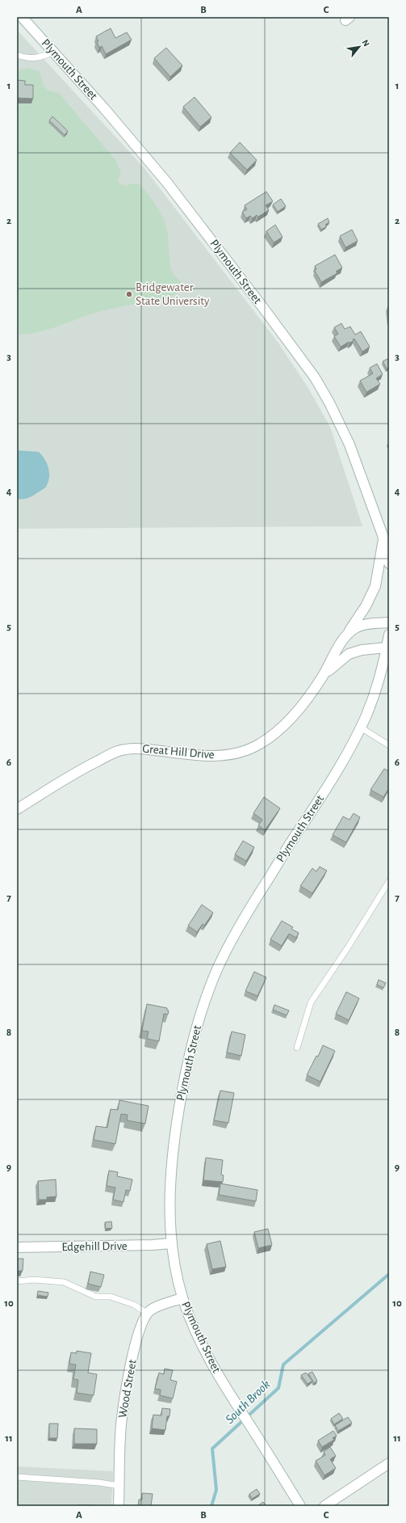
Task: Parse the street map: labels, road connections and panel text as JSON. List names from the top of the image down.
{
  "streets": {
    "main road": [
      "Plymouth Street",
      "Great Hill Drive",
      "Edgehill Drive",
      "Wood Street"
    ]
  },
  "crossings": [
    ["Plymouth Street", "Great Hill Drive"],
    ["Plymouth Street", "Edgehill Drive"]
  ],
  "water": ["South Brook"],
  "places": ["Bridgewater State University"],
  "north": "top right",
  "grid": {
    "columns": ["A", "B", "C"],
    "rows": [
      "1",
      "2",
      "3",
      "4",
      "5",
      "6",
      "7",
      "8",
      "9",
      "10",
      "11"
    ]
  }
}
